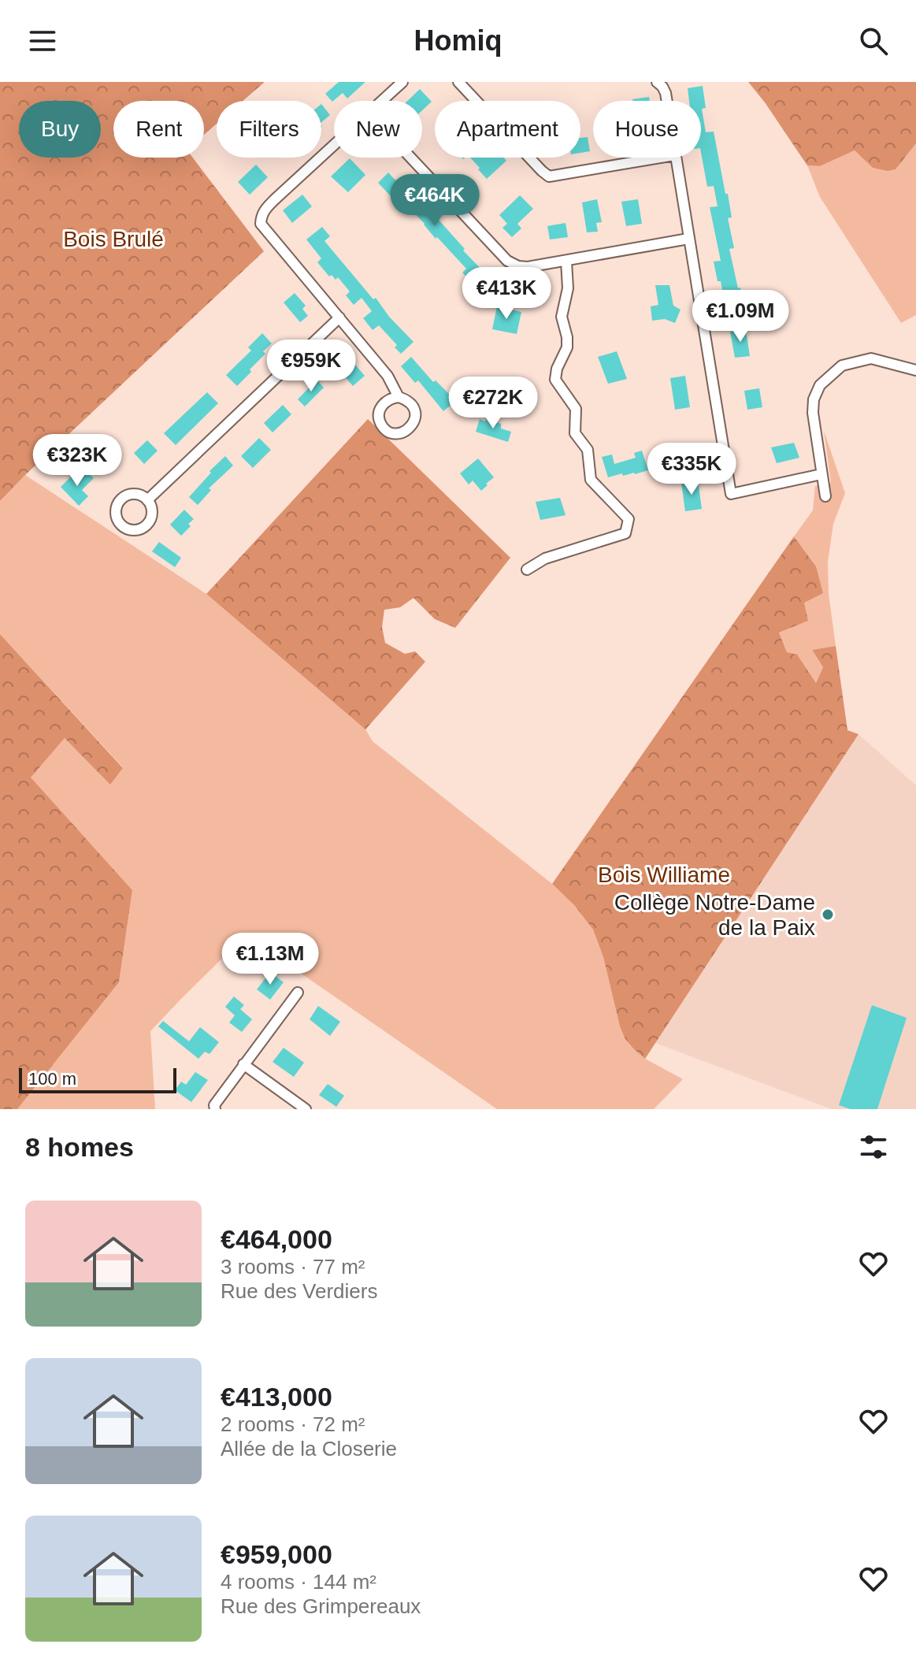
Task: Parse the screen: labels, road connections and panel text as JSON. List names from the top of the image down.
{
  "parks": ["Bois Brulé", "Bois Williame"],
  "places": ["Collège Notre-Dame de la Paix"],
  "scale_bar": "100 m",
  "page": {
    "header": "Homiq",
    "chip": [
      "Buy",
      "Rent",
      "Filters",
      "New",
      "Apartment",
      "House"
    ],
    "price": [
      "€464K",
      "€413K",
      "€1.09M",
      "€959K",
      "€272K",
      "€323K",
      "€335K",
      "€1.13M"
    ],
    "scale": "100 m",
    "heading": "8 homes",
    "list": [
      {
        "name": "€464,000",
        "note": "3 rooms · 77 m² · Rue des Verdiers"
      },
      {
        "name": "€413,000",
        "note": "2 rooms · 72 m² · Allée de la Closerie"
      },
      {
        "name": "€959,000",
        "note": "4 rooms · 144 m² · Rue des Grimpereaux"
      }
    ]
  }
}
